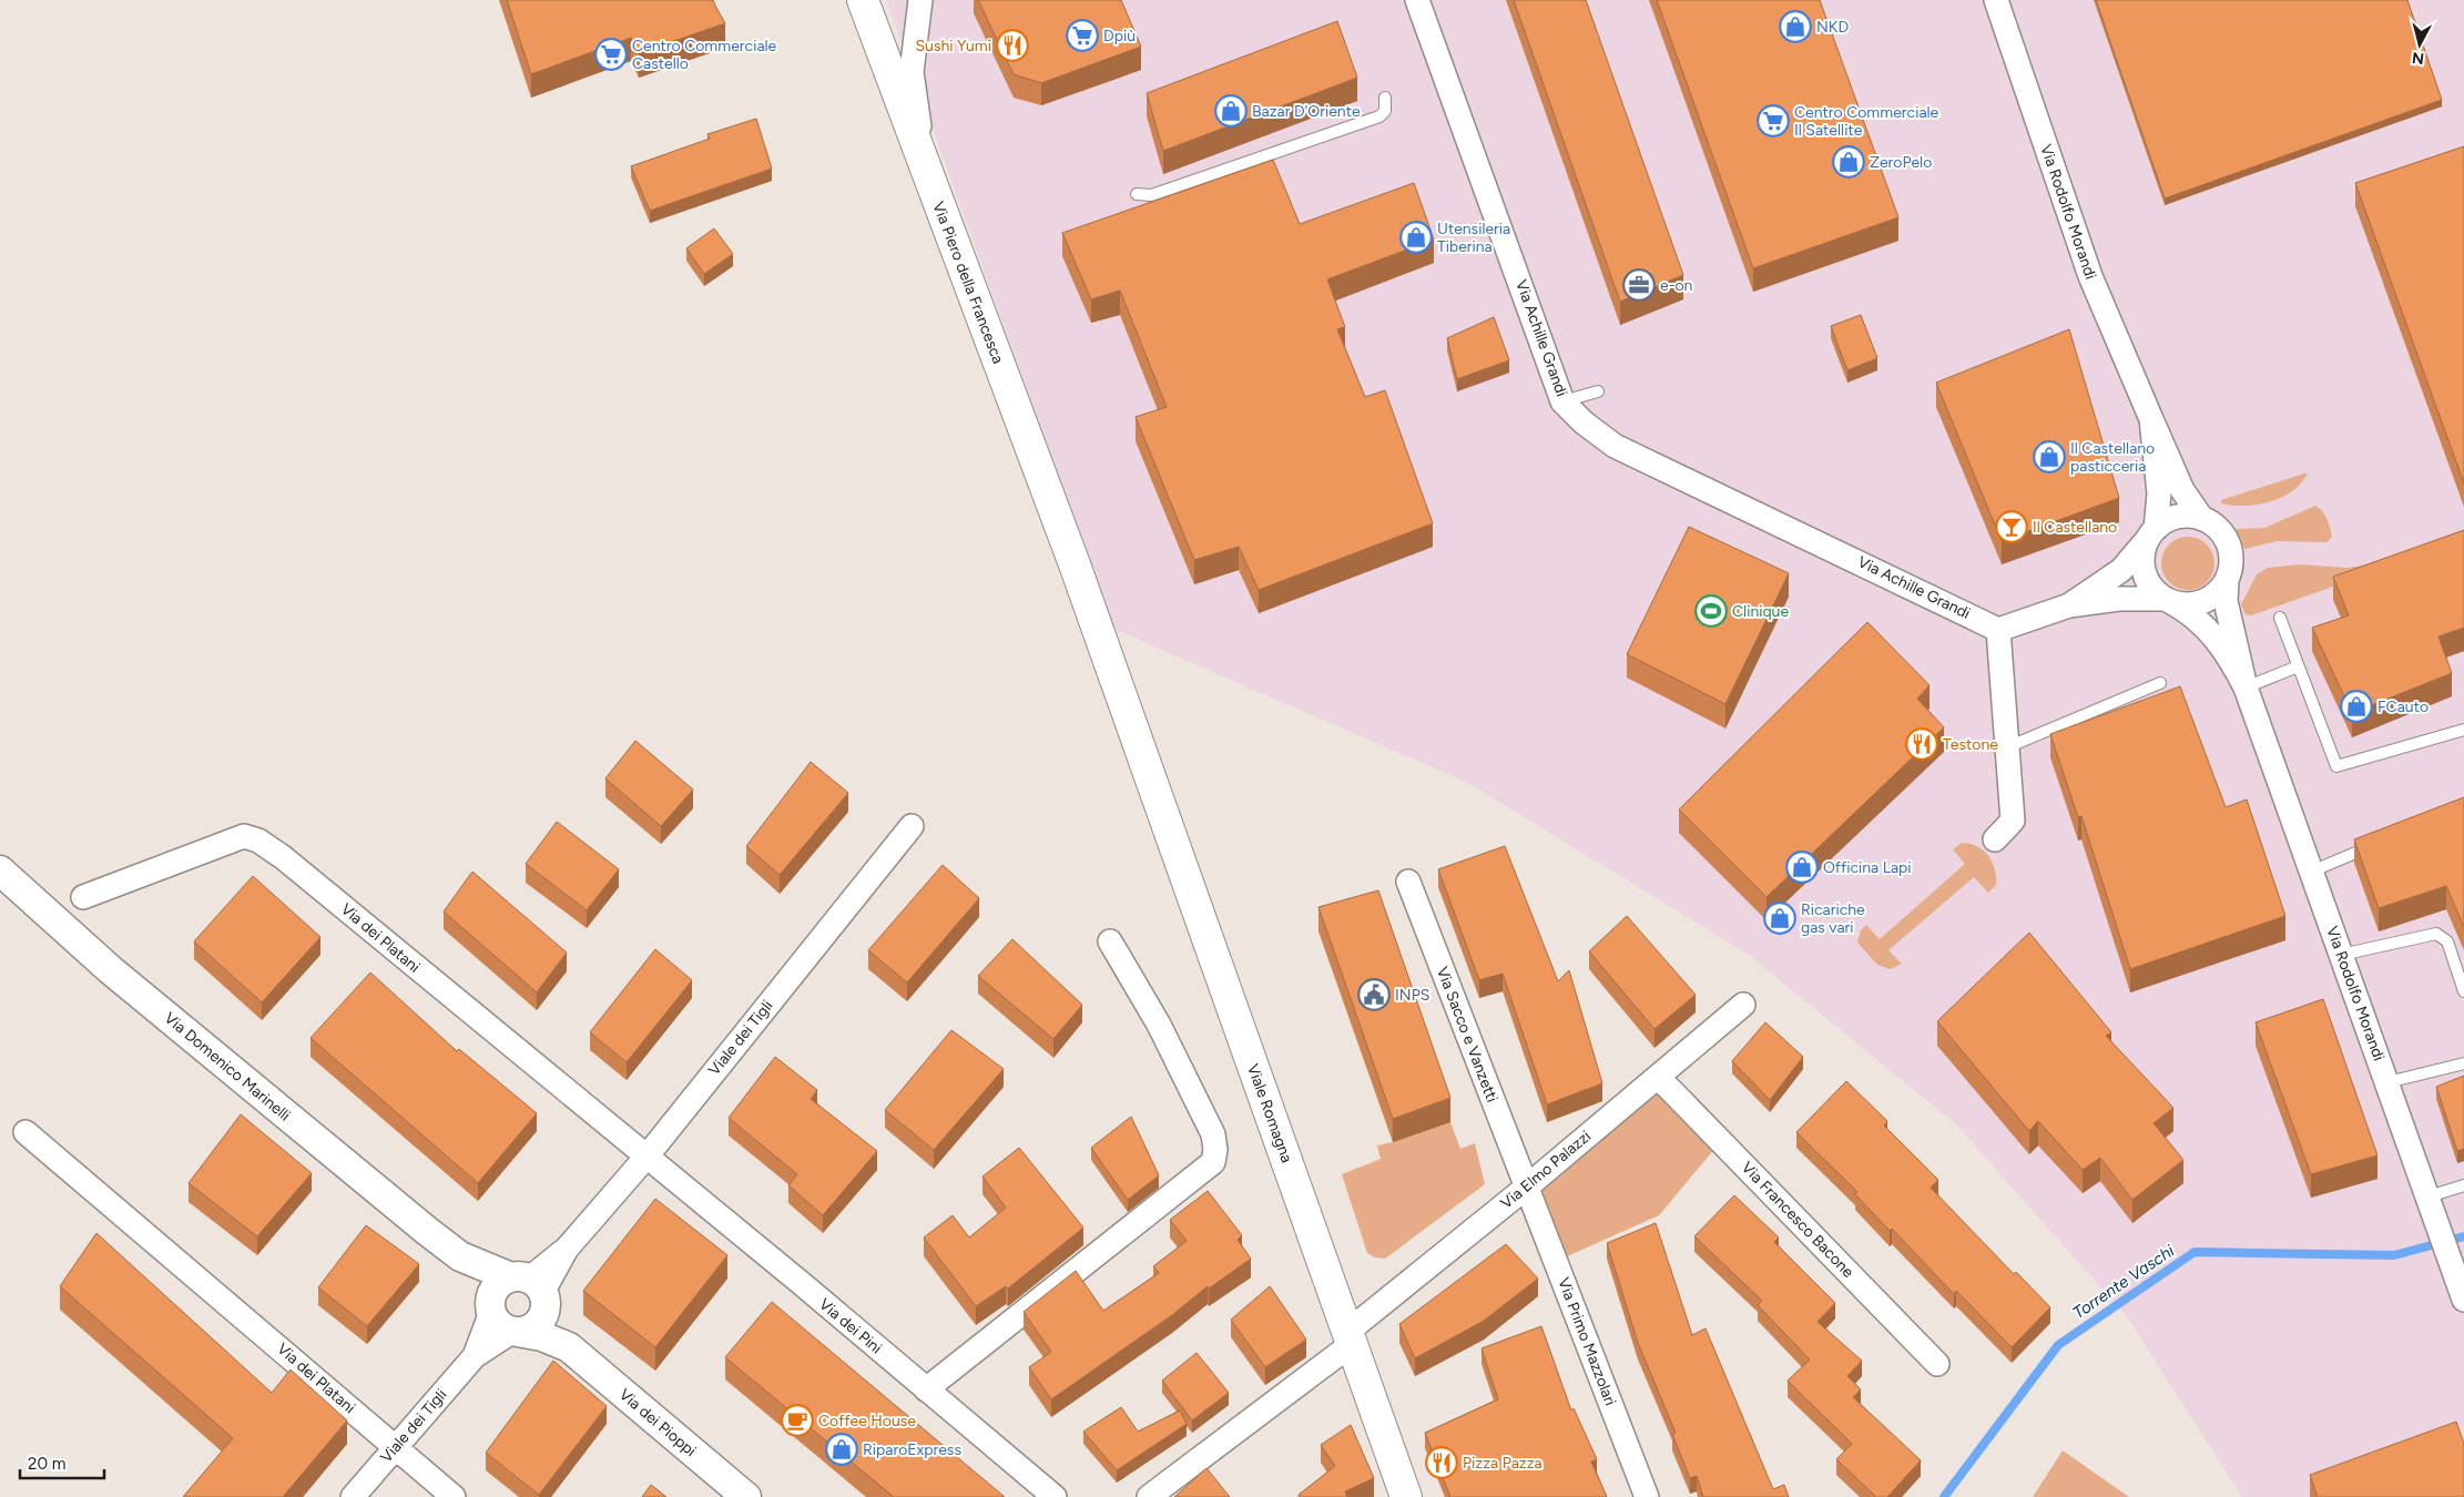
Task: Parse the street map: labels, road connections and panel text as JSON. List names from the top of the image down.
{
  "streets": {
    "main road": ["Via Piero della Francesca", "Viale Romagna"],
    "street": [
      "Via Rodolfo Morandi",
      "Via Achille Grandi",
      "Via dei Platani",
      "Via Sacco e Vanzetti",
      "Viale dei Tigli",
      "Via Domenico Marinelli",
      "Via Elmo Palazzi",
      "Via Francesco Bacone",
      "Via dei Pini",
      "Via Primo Mazzolari",
      "Via dei Pioppi"
    ]
  },
  "crossings": [
    ["Via Piero della Francesca", "Viale Romagna"],
    ["Via dei Platani", "Viale dei Tigli"],
    ["Via dei Platani", "Via dei Pini"],
    ["Via Sacco e Vanzetti", "Via Elmo Palazzi"],
    ["Via Sacco e Vanzetti", "Via Primo Mazzolari"],
    ["Viale dei Tigli", "Via Domenico Marinelli"],
    ["Viale dei Tigli", "Via dei Pini"],
    ["Viale dei Tigli", "Via dei Pioppi"],
    ["Via Domenico Marinelli", "Via dei Pioppi"],
    ["Viale Romagna", "Via Elmo Palazzi"],
    ["Via Elmo Palazzi", "Via Francesco Bacone"],
    ["Via Elmo Palazzi", "Via Primo Mazzolari"]
  ],
  "water": ["Torrente Vaschi"],
  "places": {
    "shop": [
      "NKD",
      "Bazar D'Oriente",
      "ZeroPelo",
      "Utensileria Tiberina",
      "Il Castellano pasticceria",
      "FCauto",
      "Officina Lapi",
      "Ricariche gas vari",
      "RiparoExpress"
    ],
    "supermarket": ["Dpiù", "Centro Commerciale Castello", "Centro Commerciale Il Satellite"],
    "restaurant": ["Sushi Yumi", "Testone", "Pizza Pazza"],
    "office": ["e-on"],
    "bar": ["Il Castellano"],
    "sports": ["Clinique"],
    "public building": ["INPS"],
    "cafe": ["Coffee House"]
  },
  "scale_bar": "20 m",
  "north": "bottom"
}
